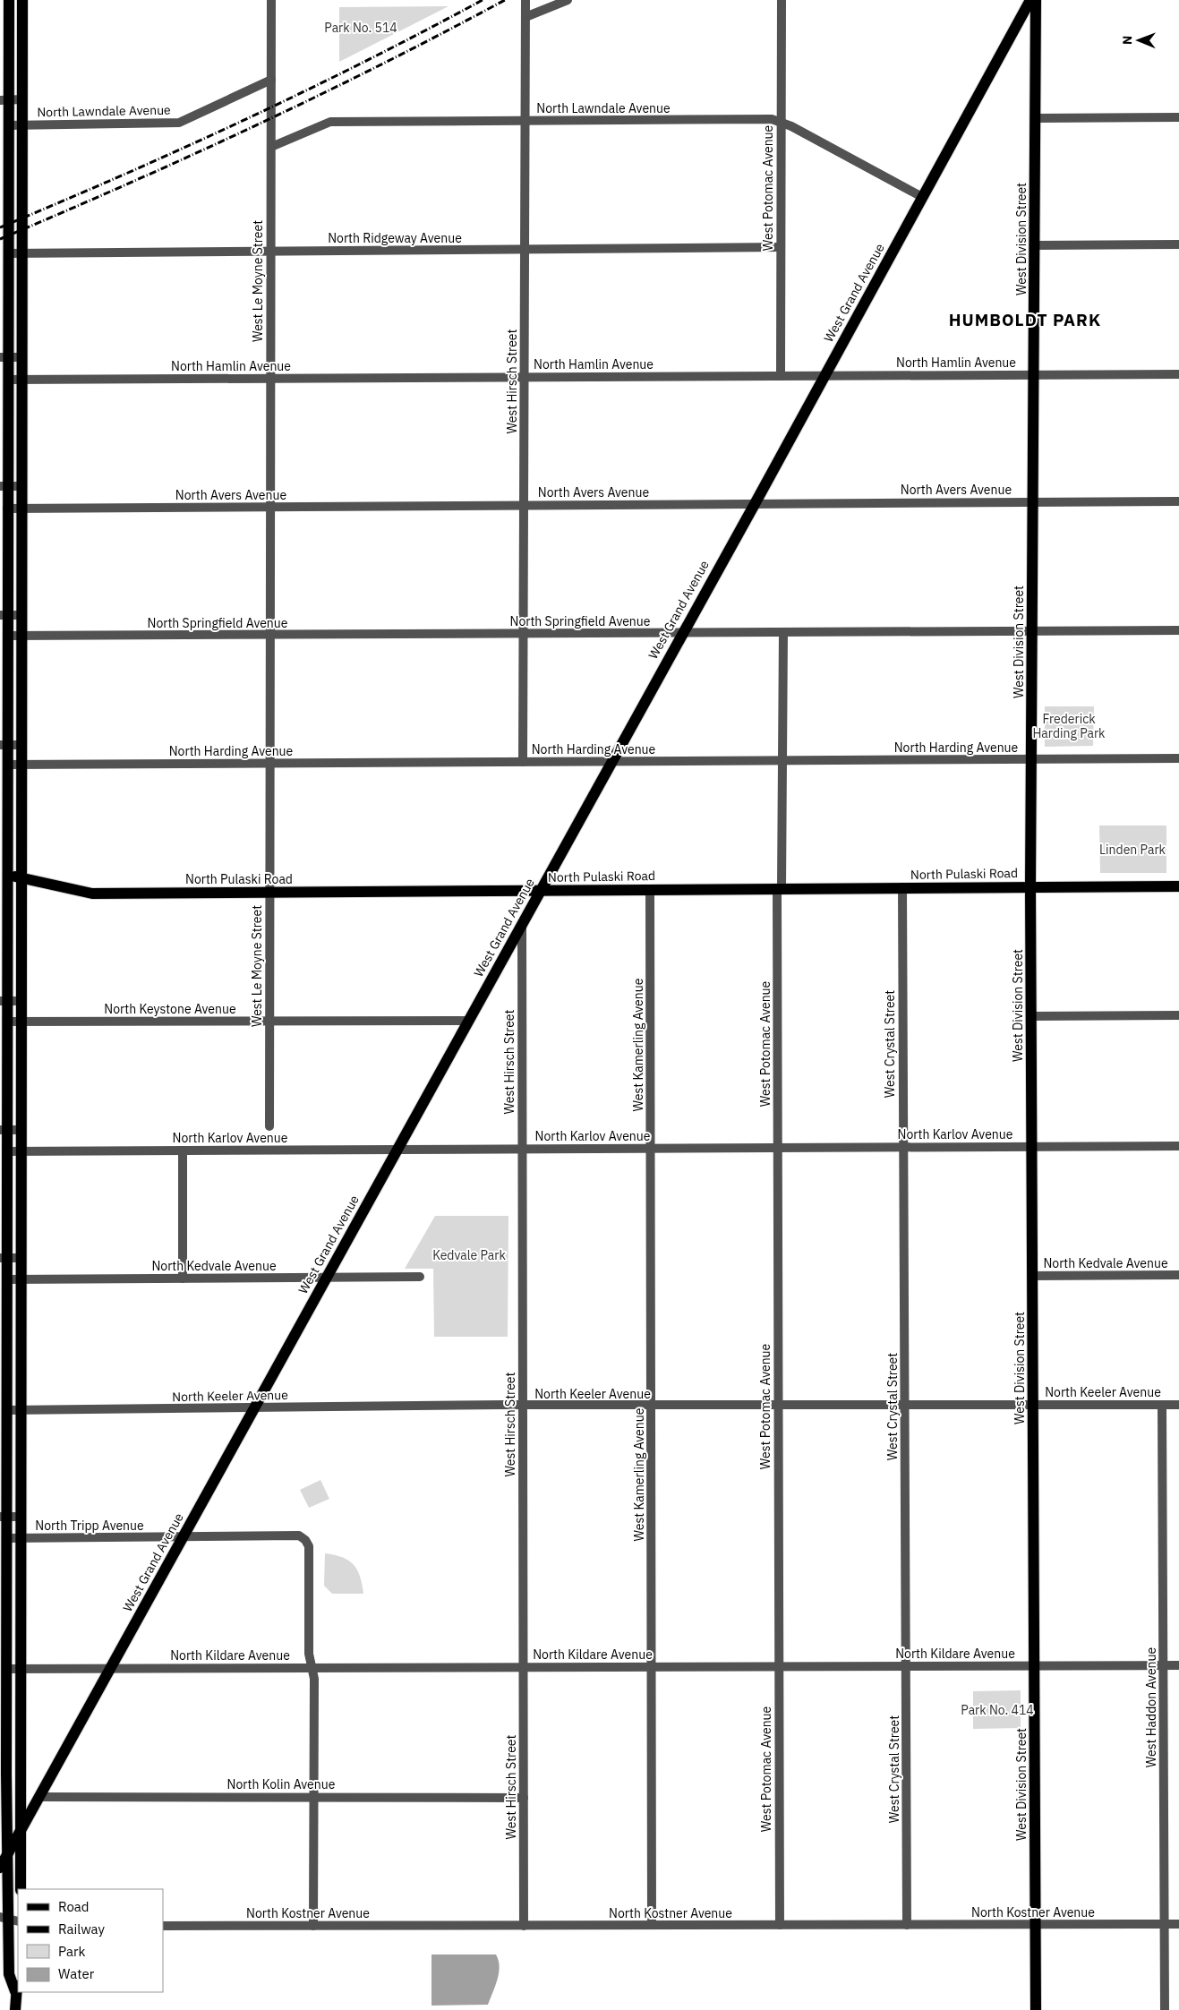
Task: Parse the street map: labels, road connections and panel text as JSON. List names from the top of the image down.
{
  "streets": {
    "main road": ["West Division Street", "West Grand Avenue", "North Pulaski Road"],
    "street": [
      "North Lawndale Avenue",
      "West Potomac Avenue",
      "North Ridgeway Avenue",
      "West Le Moyne Street",
      "North Hamlin Avenue",
      "West Hirsch Street",
      "North Avers Avenue",
      "North Springfield Avenue",
      "North Harding Avenue",
      "North Keystone Avenue",
      "West Crystal Street",
      "West Kamerling Avenue",
      "North Karlov Avenue",
      "North Kedvale Avenue",
      "North Keeler Avenue",
      "North Tripp Avenue",
      "North Kildare Avenue",
      "West Haddon Avenue",
      "North Kolin Avenue",
      "North Kostner Avenue"
    ]
  },
  "crossings": [
    ["North Lawndale Avenue", "West Potomac Avenue"],
    ["North Lawndale Avenue", "West Le Moyne Street"],
    ["North Lawndale Avenue", "West Grand Avenue"],
    ["North Lawndale Avenue", "West Hirsch Street"],
    ["West Potomac Avenue", "North Ridgeway Avenue"],
    ["West Potomac Avenue", "North Hamlin Avenue"],
    ["West Potomac Avenue", "North Springfield Avenue"],
    ["West Potomac Avenue", "North Harding Avenue"],
    ["West Potomac Avenue", "North Pulaski Road"],
    ["West Potomac Avenue", "North Karlov Avenue"],
    ["West Potomac Avenue", "North Keeler Avenue"],
    ["West Potomac Avenue", "North Kildare Avenue"],
    ["West Potomac Avenue", "North Kostner Avenue"],
    ["North Ridgeway Avenue", "West Le Moyne Street"],
    ["North Ridgeway Avenue", "West Hirsch Street"],
    ["West Division Street", "North Hamlin Avenue"],
    ["West Division Street", "North Avers Avenue"],
    ["West Division Street", "North Springfield Avenue"],
    ["West Division Street", "North Harding Avenue"],
    ["West Division Street", "North Pulaski Road"],
    ["West Division Street", "North Karlov Avenue"],
    ["West Division Street", "North Kedvale Avenue"],
    ["West Division Street", "North Keeler Avenue"],
    ["West Division Street", "North Kildare Avenue"],
    ["West Division Street", "North Kostner Avenue"],
    ["West Le Moyne Street", "North Hamlin Avenue"],
    ["West Le Moyne Street", "North Avers Avenue"],
    ["West Le Moyne Street", "North Springfield Avenue"],
    ["West Le Moyne Street", "North Harding Avenue"],
    ["West Le Moyne Street", "North Pulaski Road"],
    ["West Le Moyne Street", "North Keystone Avenue"],
    ["West Grand Avenue", "North Hamlin Avenue"],
    ["West Grand Avenue", "West Hirsch Street"],
    ["West Grand Avenue", "North Avers Avenue"],
    ["West Grand Avenue", "North Springfield Avenue"],
    ["West Grand Avenue", "North Harding Avenue"],
    ["West Grand Avenue", "North Pulaski Road"],
    ["West Grand Avenue", "North Keystone Avenue"],
    ["West Grand Avenue", "North Karlov Avenue"],
    ["West Grand Avenue", "North Kedvale Avenue"],
    ["West Grand Avenue", "North Keeler Avenue"],
    ["West Grand Avenue", "North Tripp Avenue"],
    ["West Grand Avenue", "North Kildare Avenue"],
    ["West Grand Avenue", "North Kolin Avenue"],
    ["North Hamlin Avenue", "West Hirsch Street"],
    ["West Hirsch Street", "North Avers Avenue"],
    ["West Hirsch Street", "North Springfield Avenue"],
    ["West Hirsch Street", "North Harding Avenue"],
    ["West Hirsch Street", "North Karlov Avenue"],
    ["West Hirsch Street", "North Keeler Avenue"],
    ["West Hirsch Street", "North Kildare Avenue"],
    ["West Hirsch Street", "North Kolin Avenue"],
    ["West Hirsch Street", "North Kostner Avenue"],
    ["North Pulaski Road", "West Crystal Street"],
    ["North Pulaski Road", "West Kamerling Avenue"],
    ["West Crystal Street", "North Karlov Avenue"],
    ["West Crystal Street", "North Keeler Avenue"],
    ["West Crystal Street", "North Kildare Avenue"],
    ["West Crystal Street", "North Kostner Avenue"],
    ["West Kamerling Avenue", "North Karlov Avenue"],
    ["West Kamerling Avenue", "North Keeler Avenue"],
    ["West Kamerling Avenue", "North Kildare Avenue"],
    ["West Kamerling Avenue", "North Kostner Avenue"],
    ["North Keeler Avenue", "West Haddon Avenue"],
    ["North Tripp Avenue", "North Kildare Avenue"],
    ["North Kildare Avenue", "West Haddon Avenue"],
    ["West Haddon Avenue", "North Kostner Avenue"]
  ],
  "districts": ["HUMBOLDT PARK"],
  "parks": [
    "Park No. 514",
    "Frederick Harding Park",
    "Linden Park",
    "Kedvale Park",
    "Park No. 414"
  ],
  "legend": [
    "Road",
    "Railway",
    "Park",
    "Water"
  ],
  "north": "left"
}
